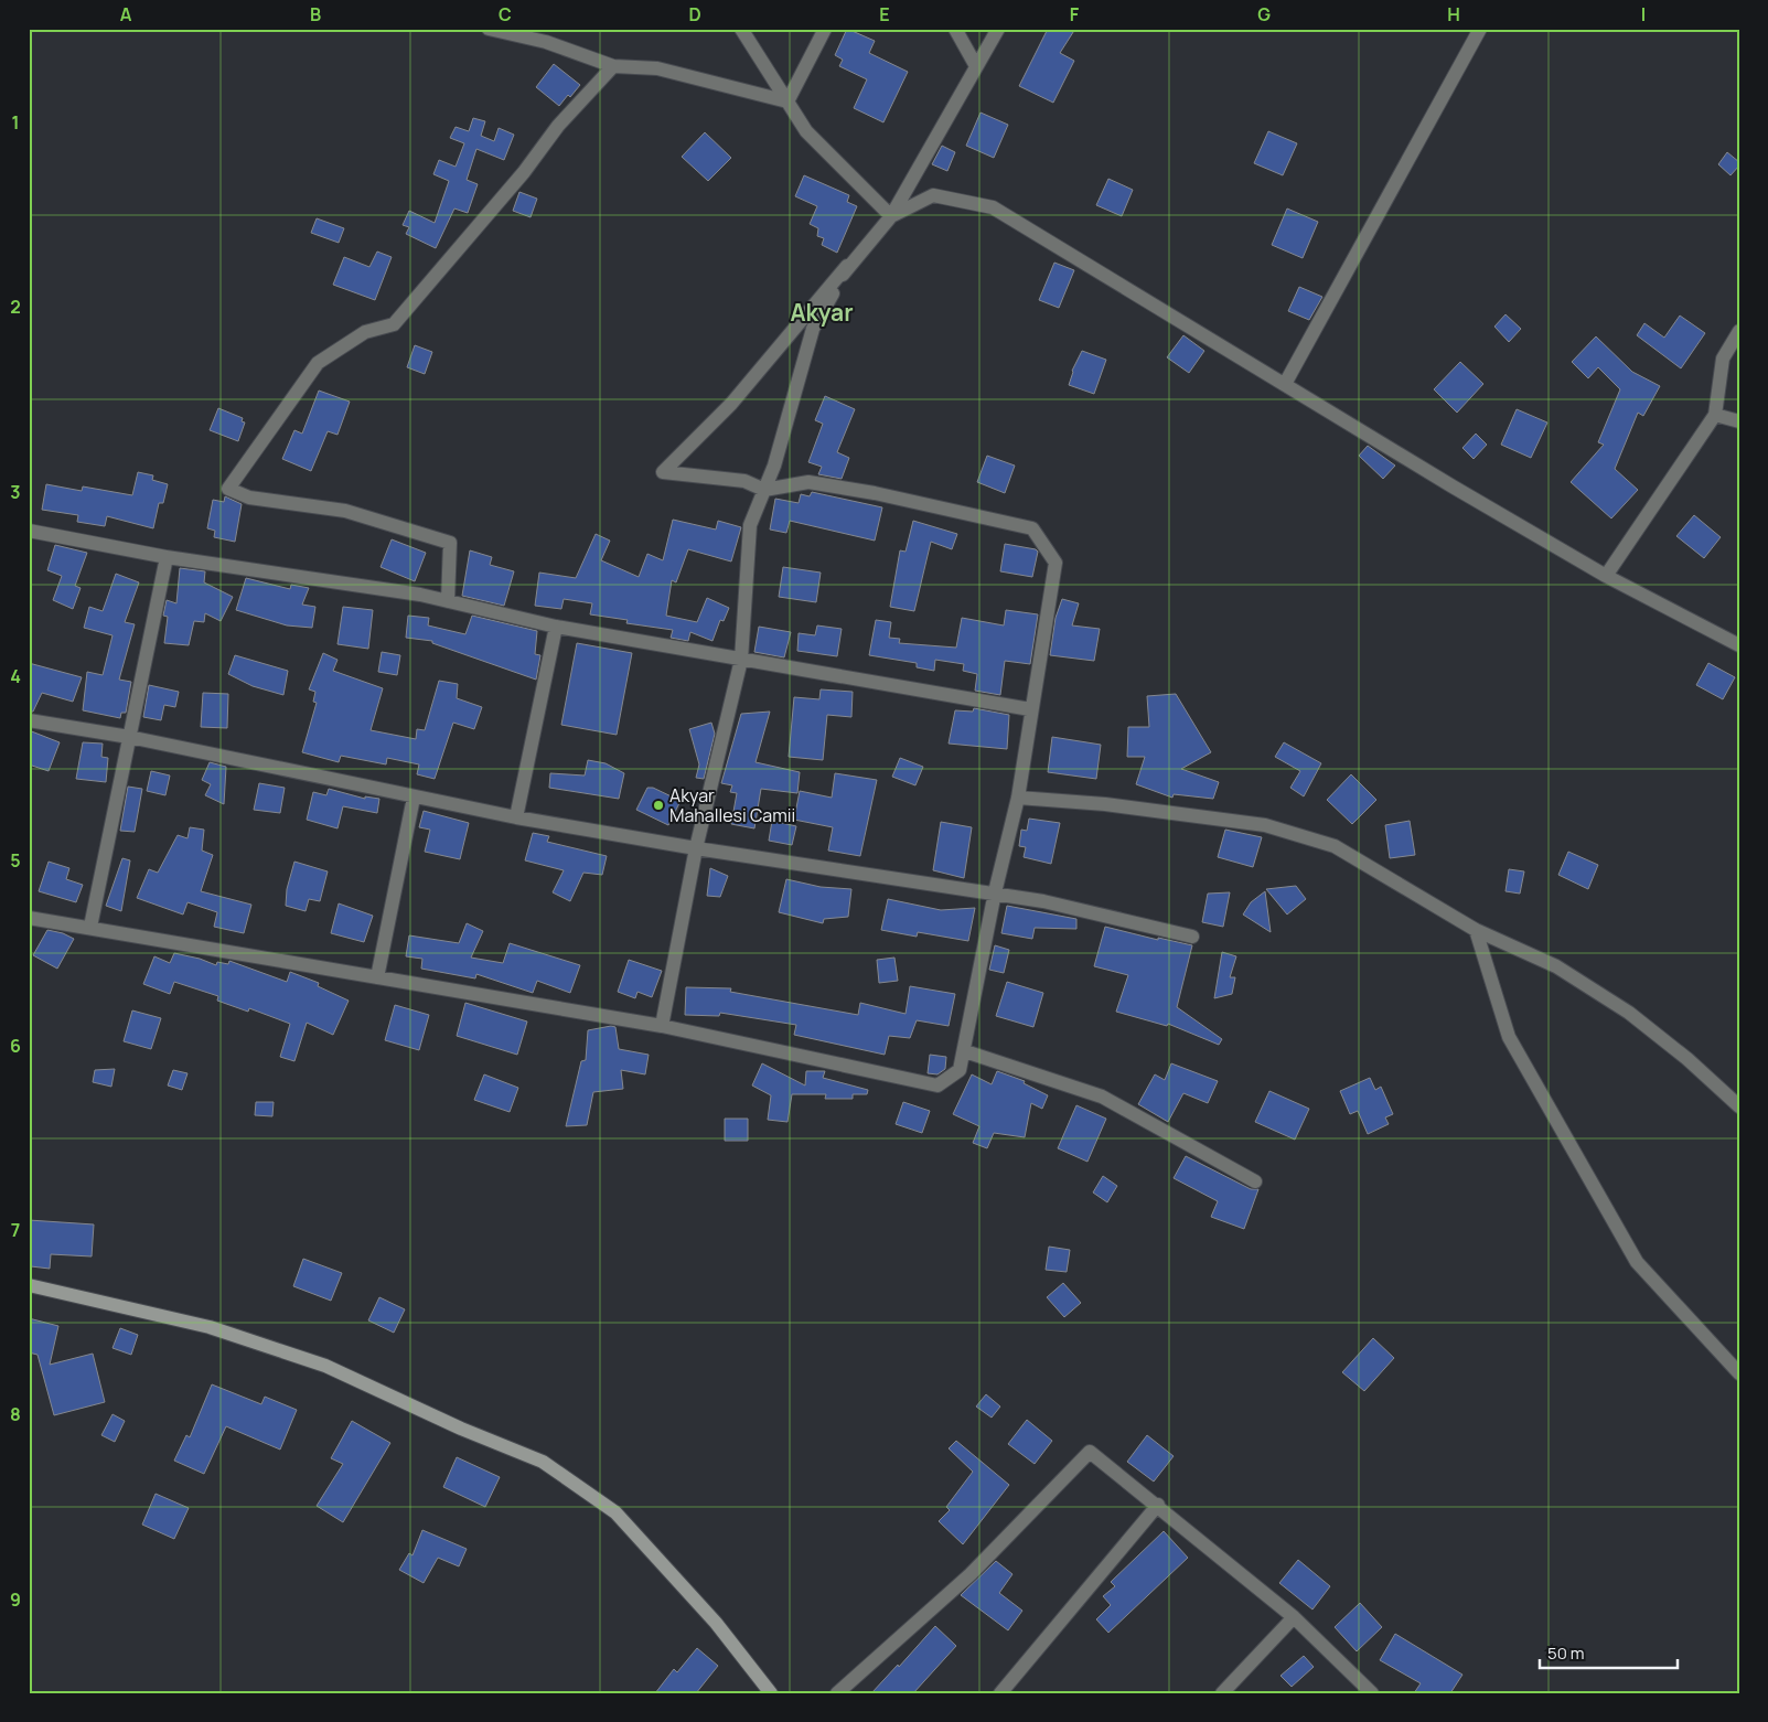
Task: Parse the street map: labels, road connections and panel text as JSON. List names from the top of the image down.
{
  "districts": ["Akyar"],
  "places": ["Akyar Mahallesi Camii"],
  "scale_bar": "50 m",
  "grid": {
    "columns": [
      "A",
      "B",
      "C",
      "D",
      "E",
      "F",
      "G",
      "H",
      "I"
    ],
    "rows": [
      "1",
      "2",
      "3",
      "4",
      "5",
      "6",
      "7",
      "8",
      "9"
    ]
  }
}
